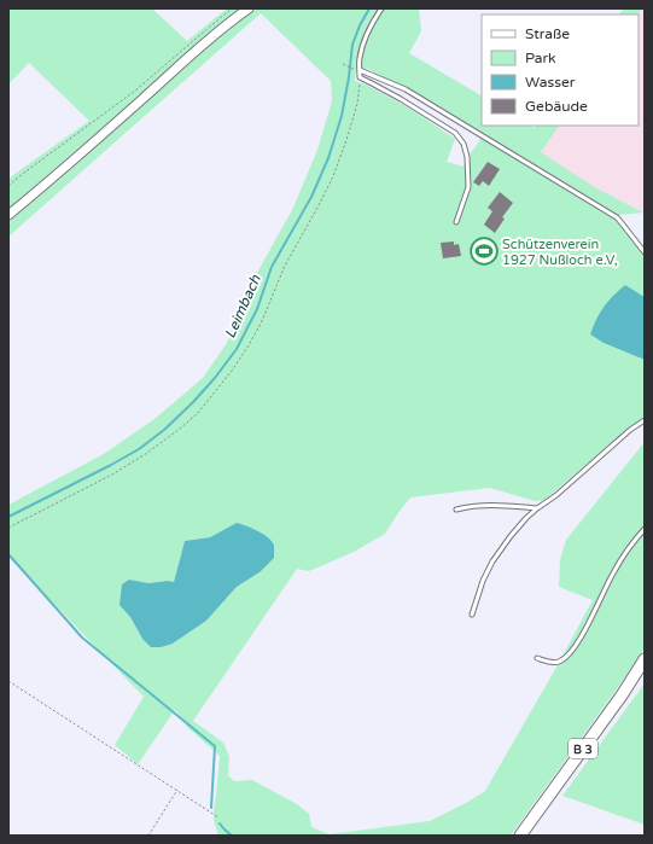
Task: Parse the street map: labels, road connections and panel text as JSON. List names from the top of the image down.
{
  "streets": {
    "main road": ["B 3"]
  },
  "water": ["Leimbach"],
  "places": {
    "sports": ["Schützenverein 1927 Nußloch e.V,"]
  },
  "legend": [
    "Straße",
    "Park",
    "Wasser",
    "Gebäude"
  ]
}
